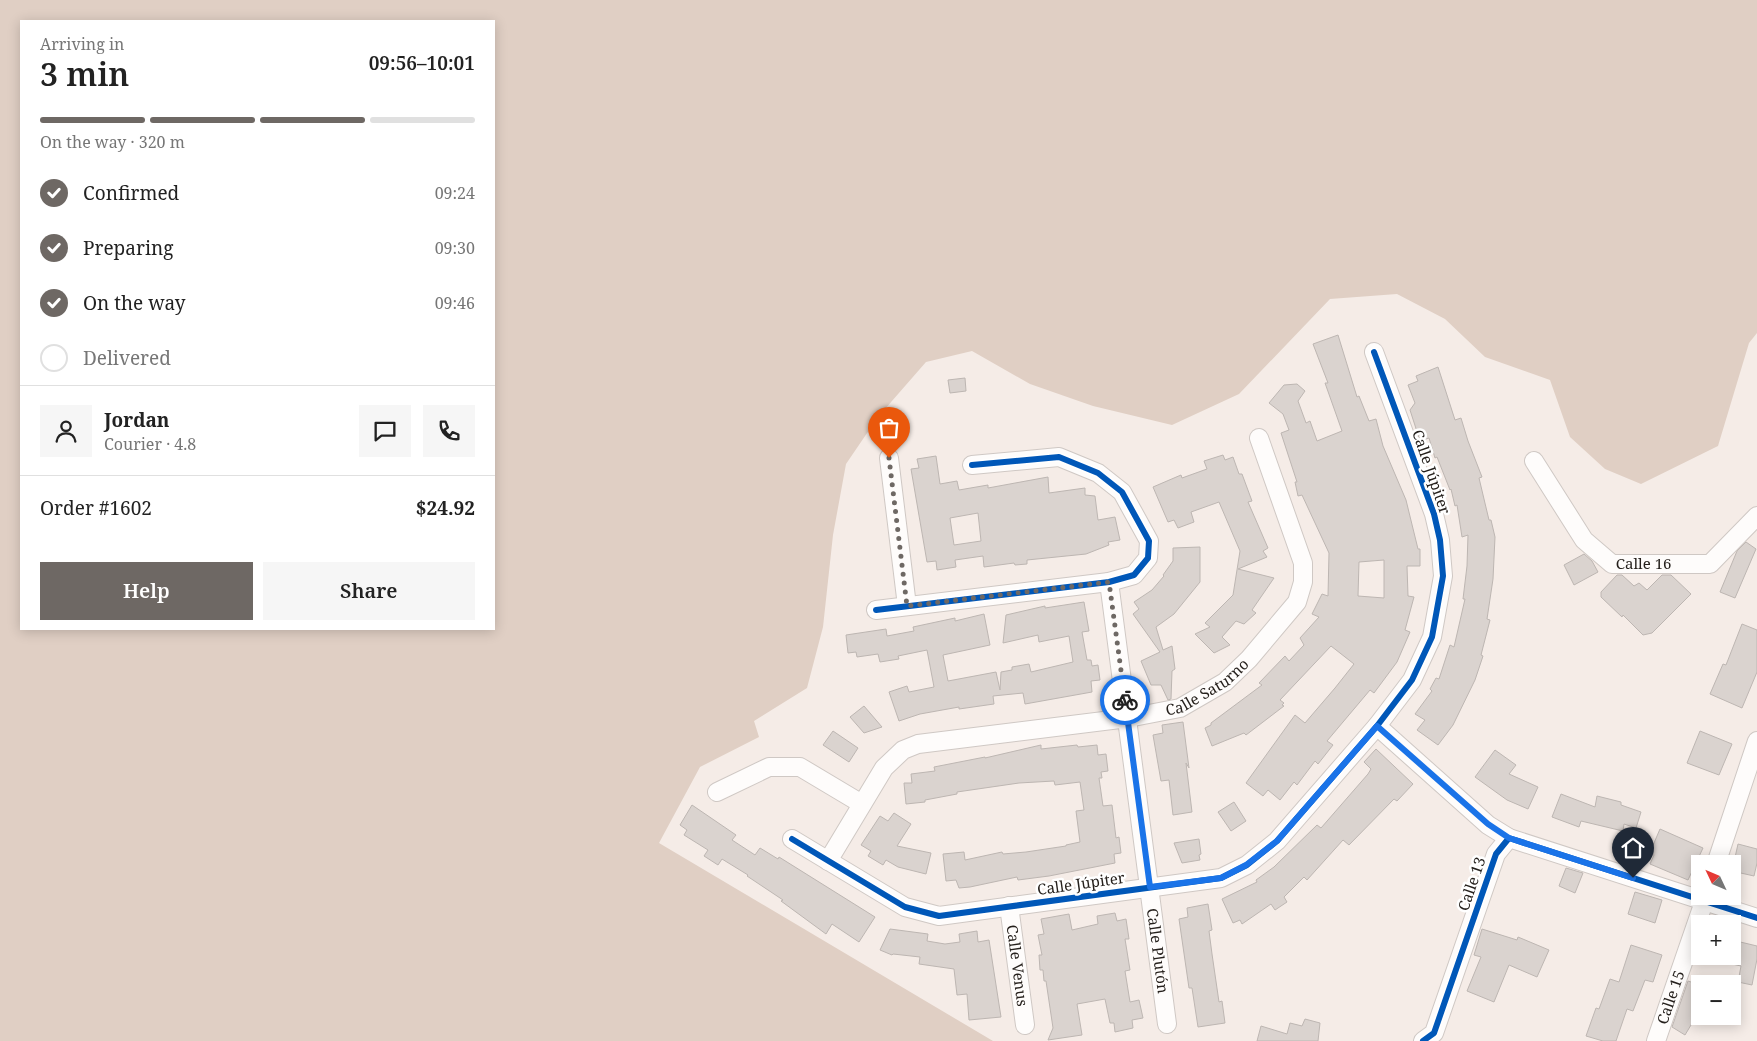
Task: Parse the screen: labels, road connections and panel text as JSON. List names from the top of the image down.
{
  "streets": {
    "street": [
      "Calle Júpiter",
      "Calle 16",
      "Calle Saturno",
      "Calle 13",
      "Calle Plutón",
      "Calle Venus",
      "Calle 15"
    ]
  },
  "crossings": [
    ["Calle Júpiter", "Calle Saturno"],
    ["Calle Júpiter", "Calle Plutón"],
    ["Calle Júpiter", "Calle Venus"],
    ["Calle Saturno", "Calle Plutón"]
  ],
  "north": "top left",
  "page": {
    "heading": ["3 min", "Arriving in", "09:56–10:01"],
    "panel": [
      "Jordan",
      "Courier · 4.8",
      "Order #1602",
      "$24.92"
    ],
    "bar": "On the way · 320 m",
    "list": [
      ["Confirmed", "09:24"],
      ["Preparing", "09:30"],
      ["On the way", "09:46"],
      "Delivered"
    ],
    "buttons": ["Help", "Share"],
    "map_buttons": ["+", "−"]
  }
}
